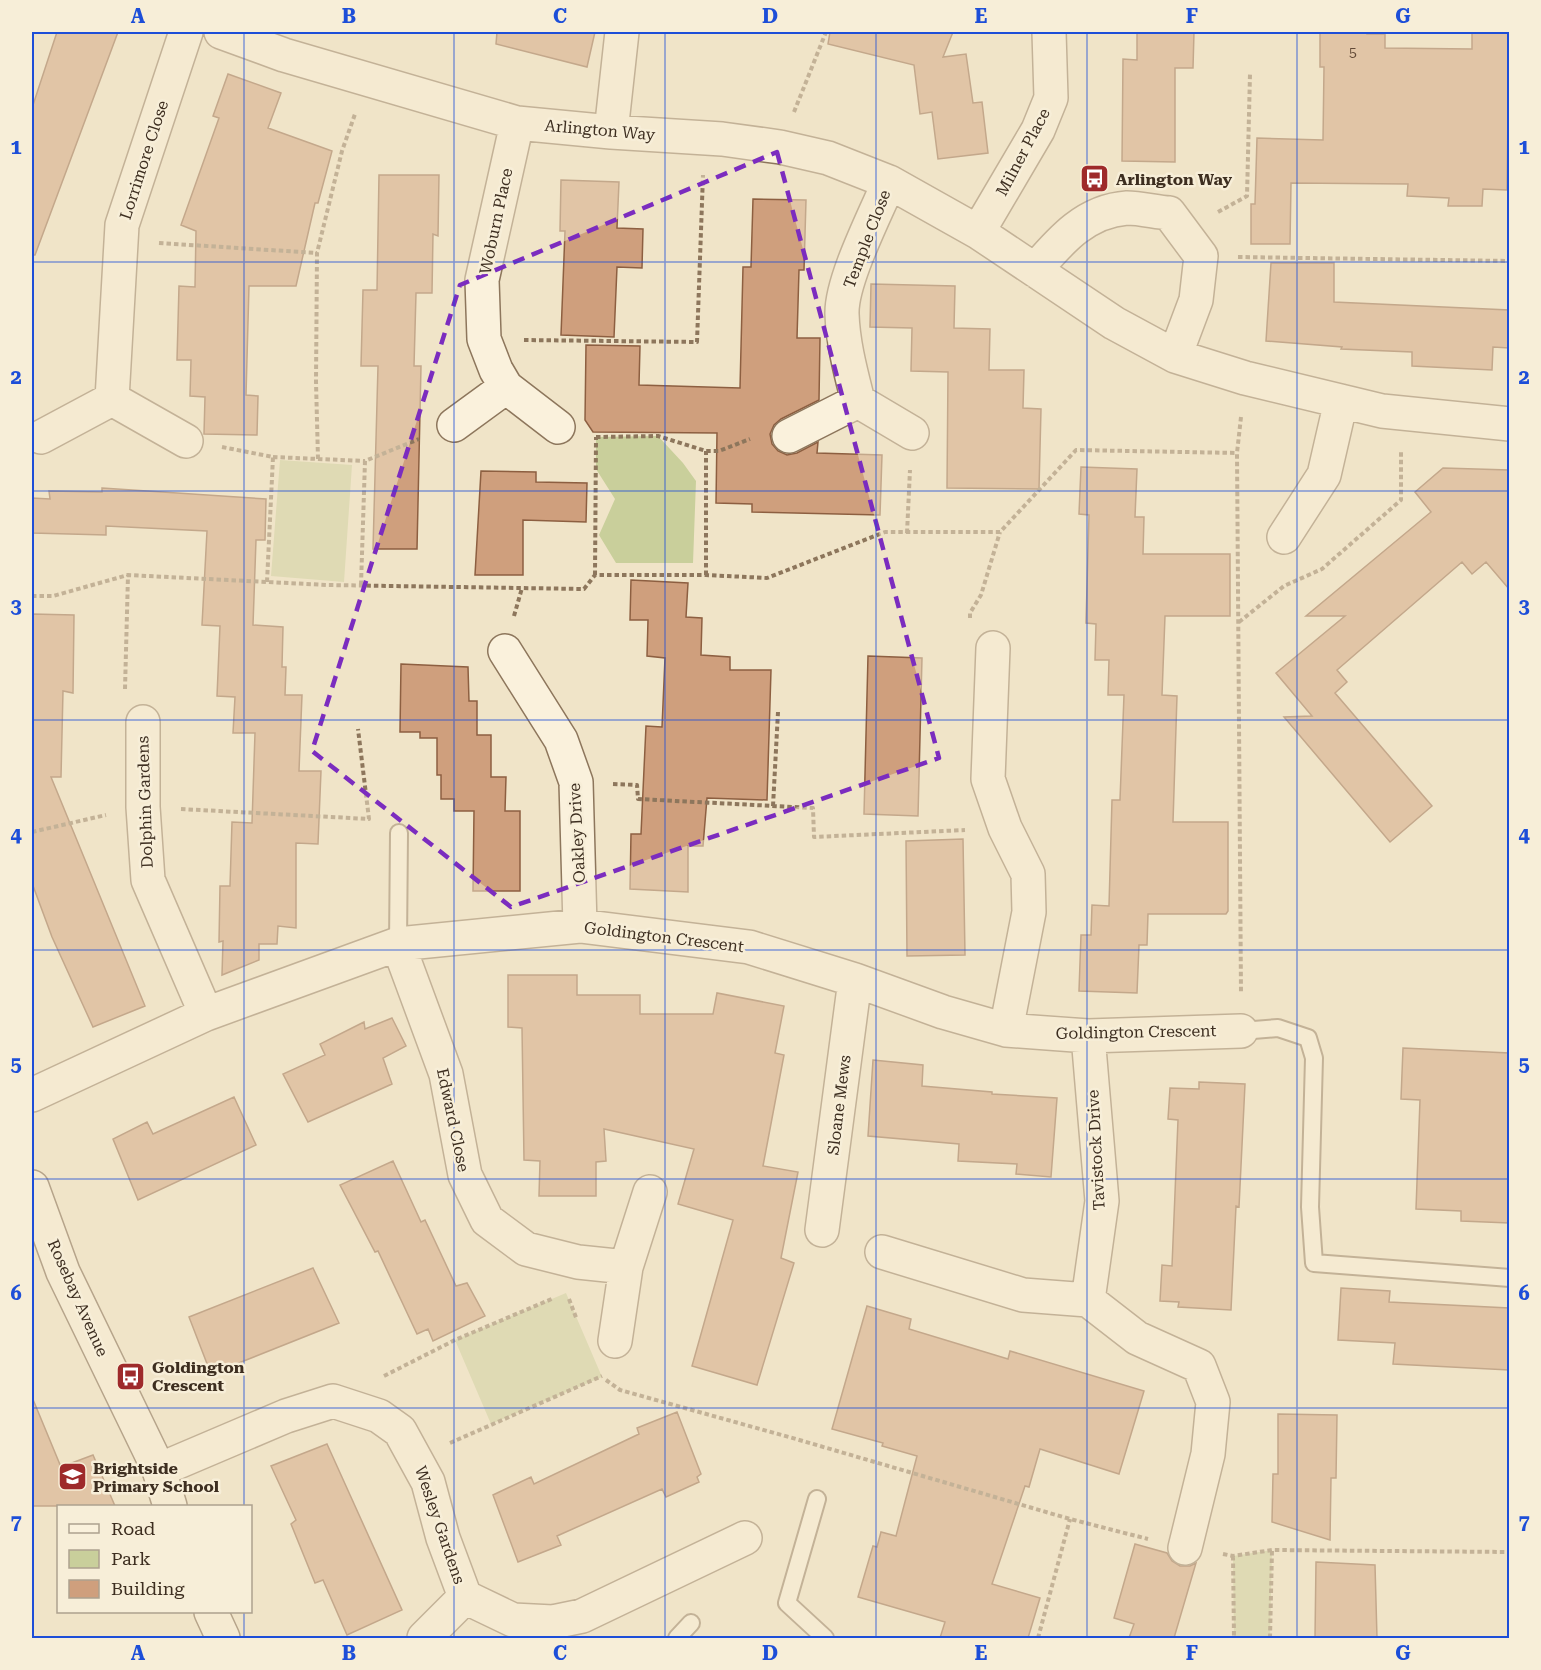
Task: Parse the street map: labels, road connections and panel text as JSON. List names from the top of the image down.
{
  "streets": {
    "street": [
      "Arlington Way",
      "Milner Place",
      "Lorrimore Close",
      "Woburn Place",
      "Temple Close",
      "Dolphin Gardens",
      "Oakley Drive",
      "Goldington Crescent",
      "Sloane Mews",
      "Edward Close",
      "Tavistock Drive",
      "Rosebay Avenue",
      "Wesley Gardens"
    ]
  },
  "crossings": [
    ["Arlington Way", "Milner Place"],
    ["Arlington Way", "Woburn Place"],
    ["Arlington Way", "Temple Close"],
    ["Dolphin Gardens", "Goldington Crescent"],
    ["Oakley Drive", "Goldington Crescent"],
    ["Goldington Crescent", "Sloane Mews"],
    ["Goldington Crescent", "Edward Close"],
    ["Goldington Crescent", "Tavistock Drive"]
  ],
  "places": {
    "bus stop": ["Arlington Way", "Goldington Crescent"],
    "school or university": ["Brightside Primary School"]
  },
  "house_numbers": ["5"],
  "legend": ["Road", "Park", "Building"],
  "grid": {
    "columns": [
      "A",
      "B",
      "C",
      "D",
      "E",
      "F",
      "G"
    ],
    "rows": [
      "1",
      "2",
      "3",
      "4",
      "5",
      "6",
      "7"
    ]
  }
}
